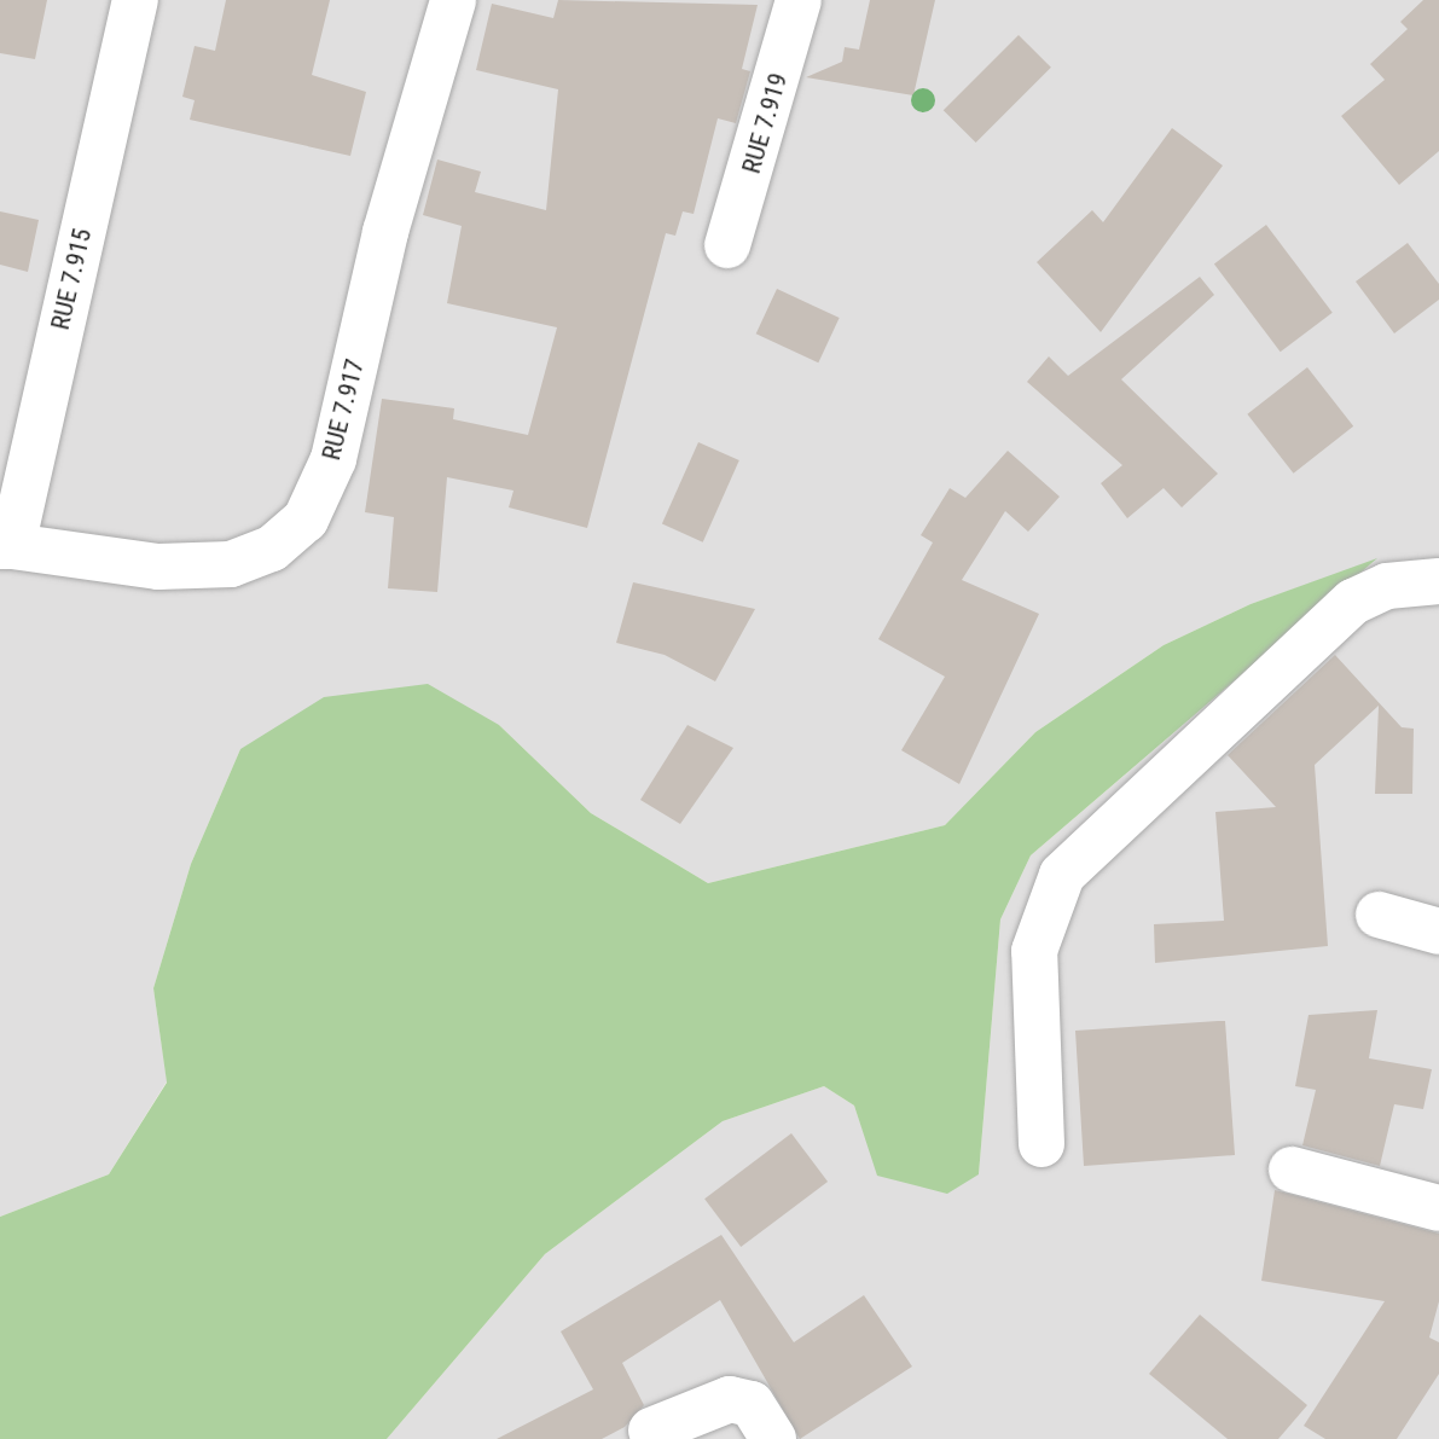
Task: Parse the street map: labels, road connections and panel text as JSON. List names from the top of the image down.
{
  "streets": {
    "street": ["RUE 7.919", "RUE 7.915", "RUE 7.917"]
  },
  "crossings": [
    ["RUE 7.915", "RUE 7.917"]
  ]
}
